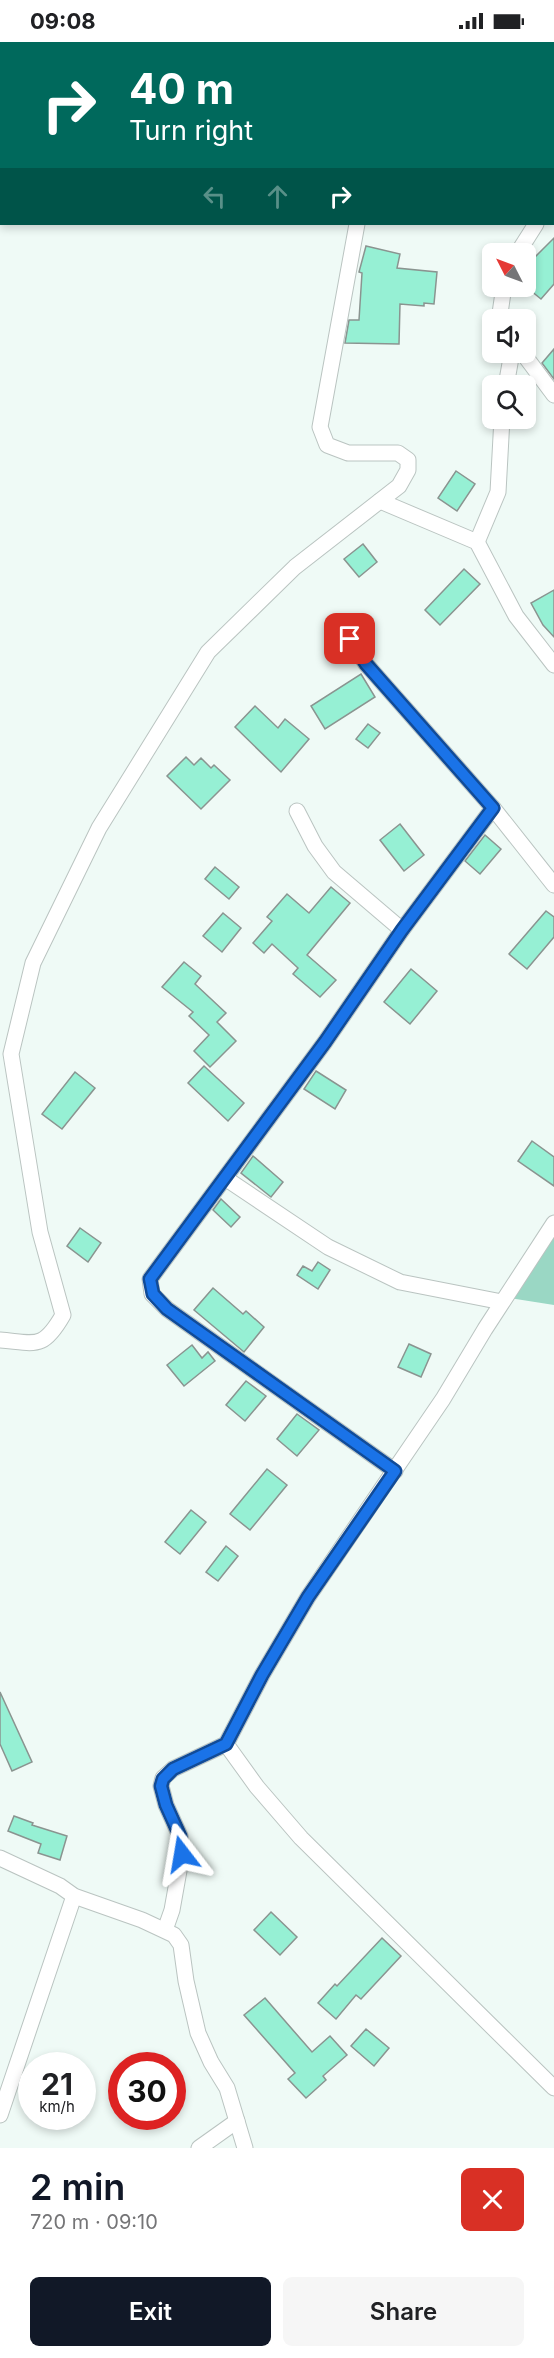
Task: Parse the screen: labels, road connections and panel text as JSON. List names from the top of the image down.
{
  "north": "top left",
  "page": {
    "status": "09:08",
    "turn": ["40 m", "Turn right"],
    "speed": "21 km/h",
    "limit": "30",
    "heading": ["2 min", "720 m · 09:10"],
    "buttons": ["Exit", "Share"]
  }
}
